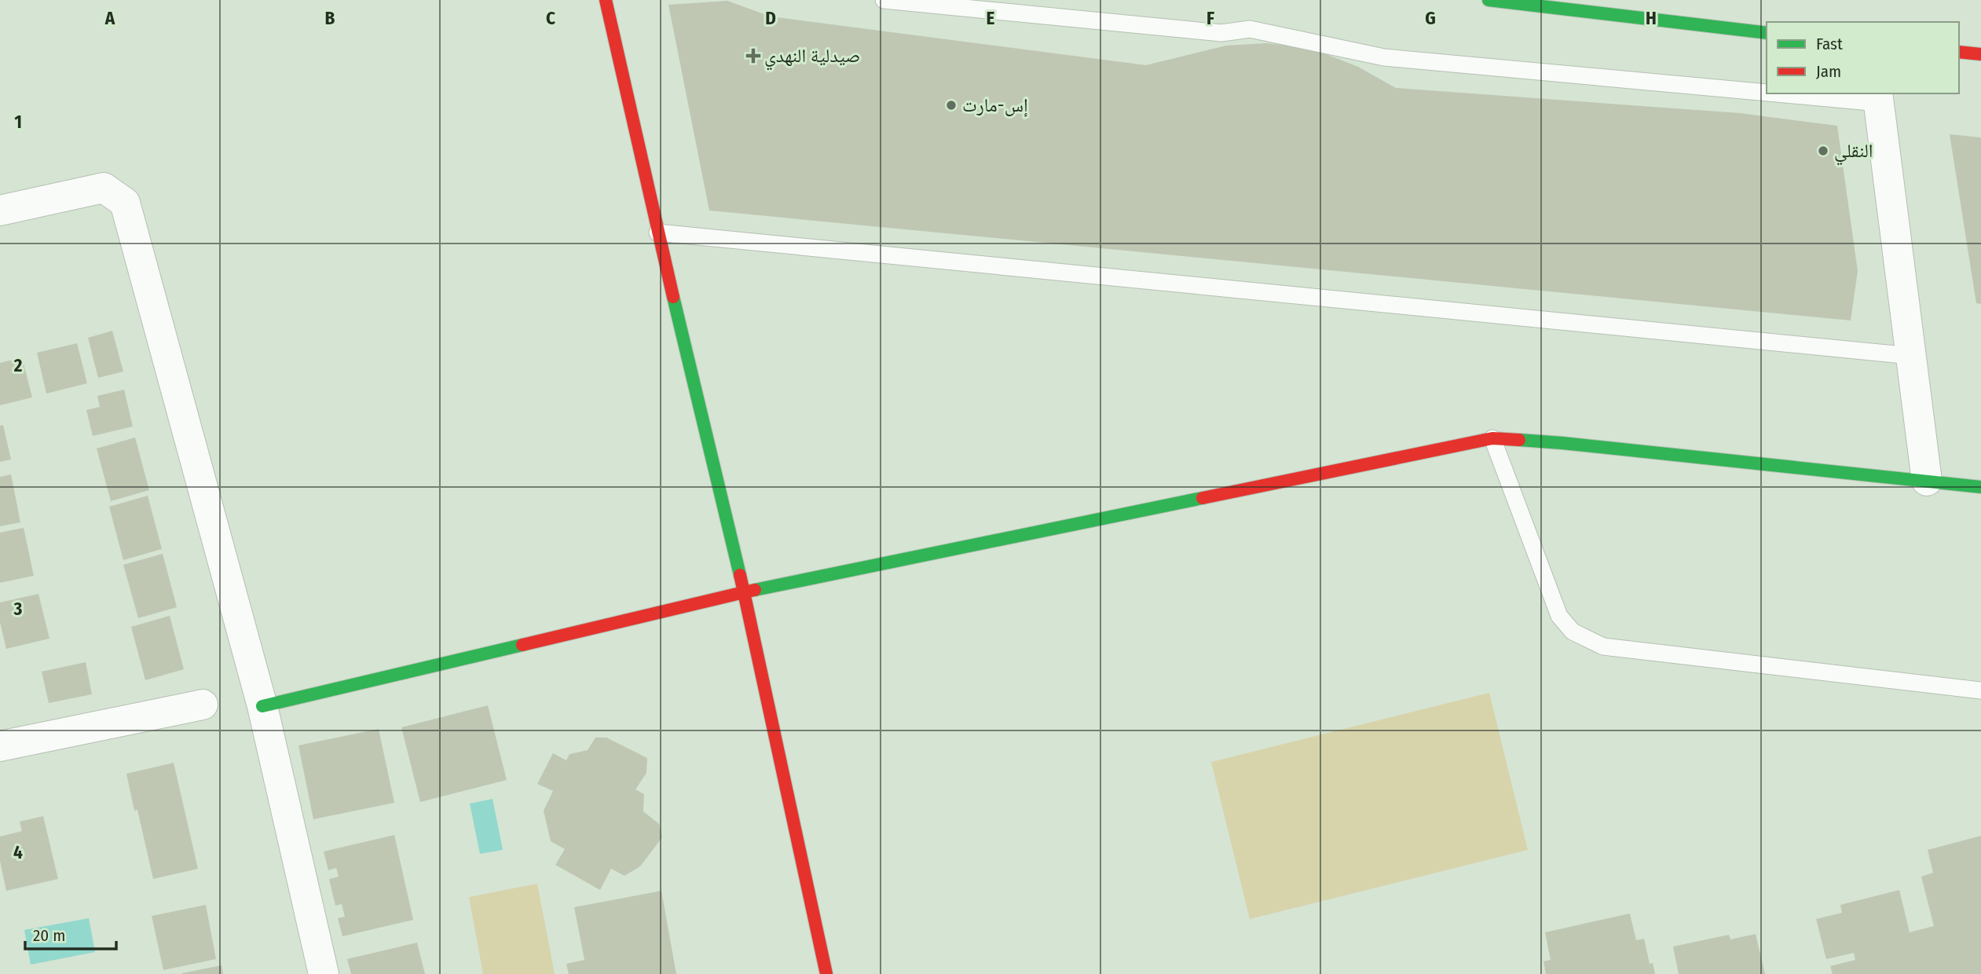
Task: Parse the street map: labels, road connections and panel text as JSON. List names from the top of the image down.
{
  "places": {
    "health": ["صيدلية النهدي"],
    "other": ["إس-مارت", "النقلي"]
  },
  "legend": ["Fast", "Jam"],
  "scale_bar": "20 m",
  "grid": {
    "columns": [
      "A",
      "B",
      "C",
      "D",
      "E",
      "F",
      "G",
      "H"
    ],
    "rows": [
      "1",
      "2",
      "3",
      "4"
    ]
  }
}
